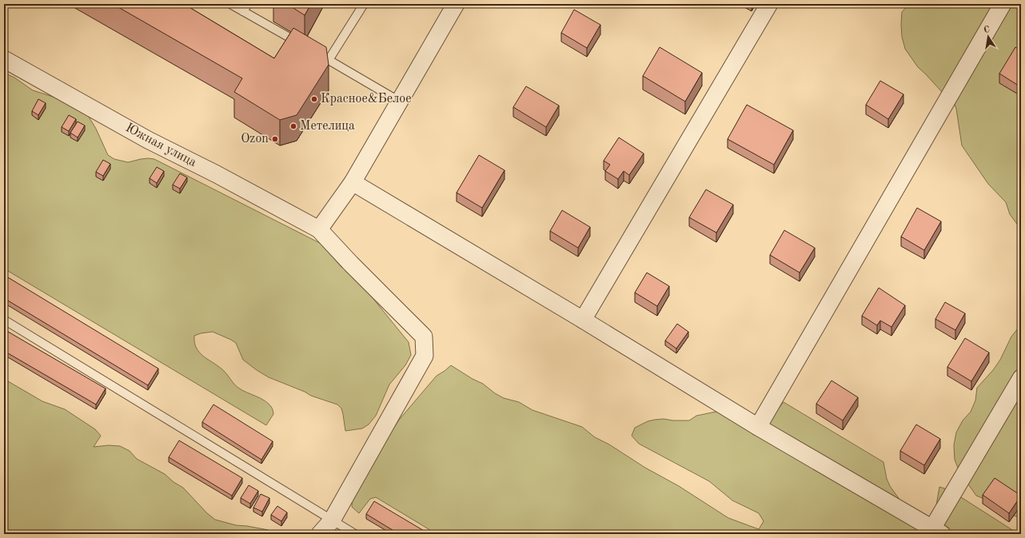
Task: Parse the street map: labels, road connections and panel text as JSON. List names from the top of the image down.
{
  "streets": {
    "street": ["Южная улица"]
  },
  "places": ["Красное&Белое", "Метелица", "Ozon"],
  "north": "top"
}
